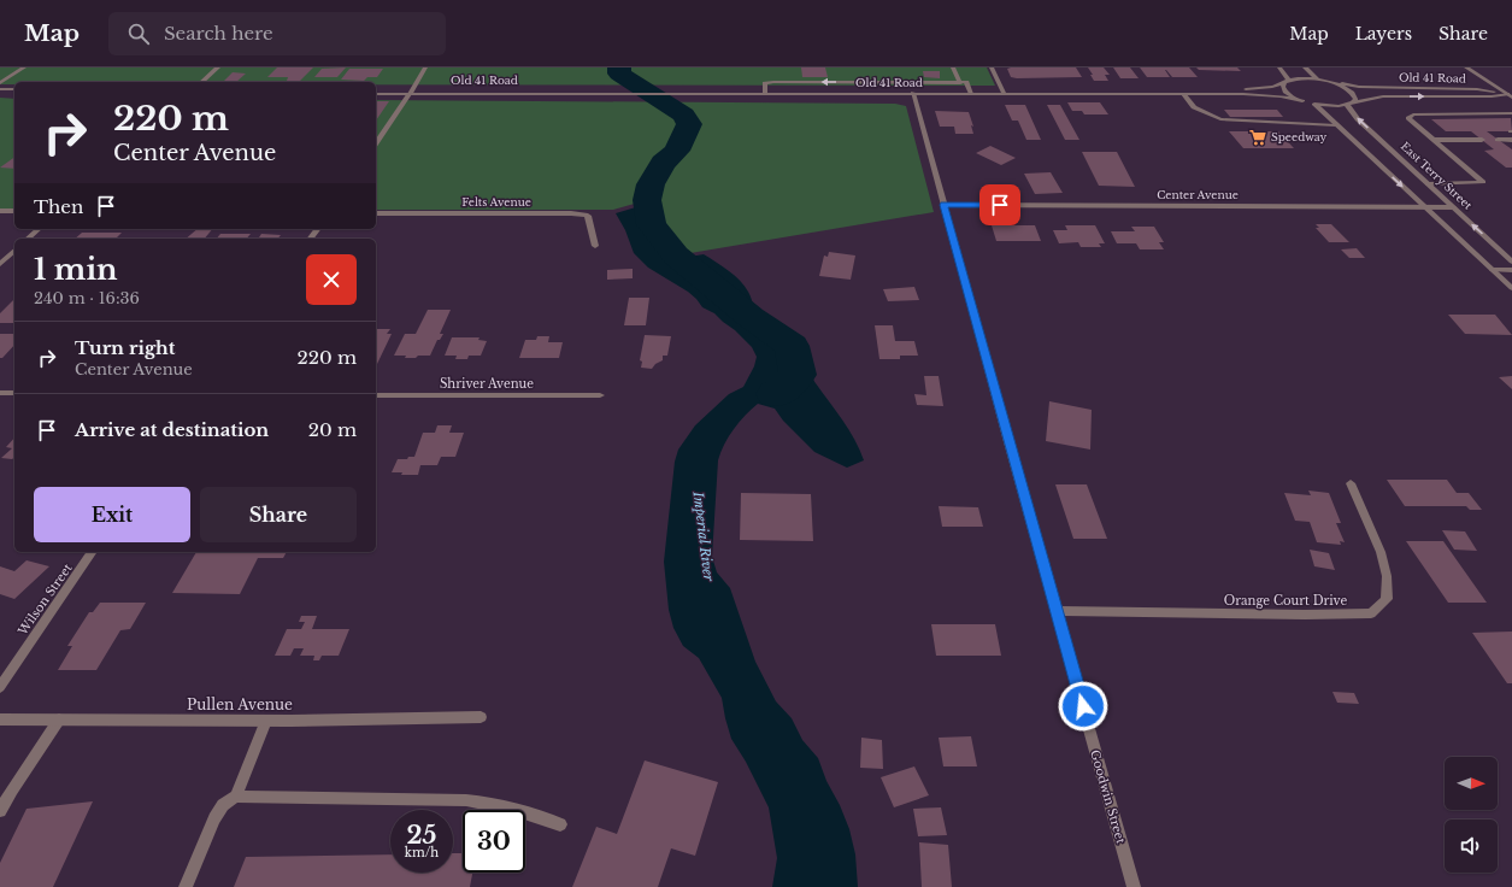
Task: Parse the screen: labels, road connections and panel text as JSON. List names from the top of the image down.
{
  "streets": {
    "street": [
      "Old 41 Road",
      "East Terry Street",
      "Center Avenue",
      "Felts Avenue",
      "Shriver Avenue",
      "Wilson Street",
      "Orange Court Drive",
      "Pullen Avenue",
      "Goodwin Street"
    ]
  },
  "crossings": [
    ["Old 41 Road", "East Terry Street"],
    ["Old 41 Road", "Goodwin Street"],
    ["East Terry Street", "Center Avenue"],
    ["Center Avenue", "Goodwin Street"],
    ["Orange Court Drive", "Goodwin Street"]
  ],
  "water": ["Imperial River"],
  "places": {
    "supermarket": ["Speedway"]
  },
  "north": "right",
  "page": {
    "header": "Map",
    "search": "Search here",
    "nav": ["Map", "Layers", "Share"],
    "turn": ["220 m", "Center Avenue"],
    "then": "Then",
    "heading": ["1 min", "240 m · 16:36"],
    "list": [
      {
        "name": "Turn right",
        "note": "Center Avenue",
        "value": "220 m"
      },
      {
        "name": "Arrive at destination",
        "value": "20 m"
      }
    ],
    "buttons": ["Exit", "Share"],
    "speed": "25 km/h",
    "limit": "30"
  }
}
